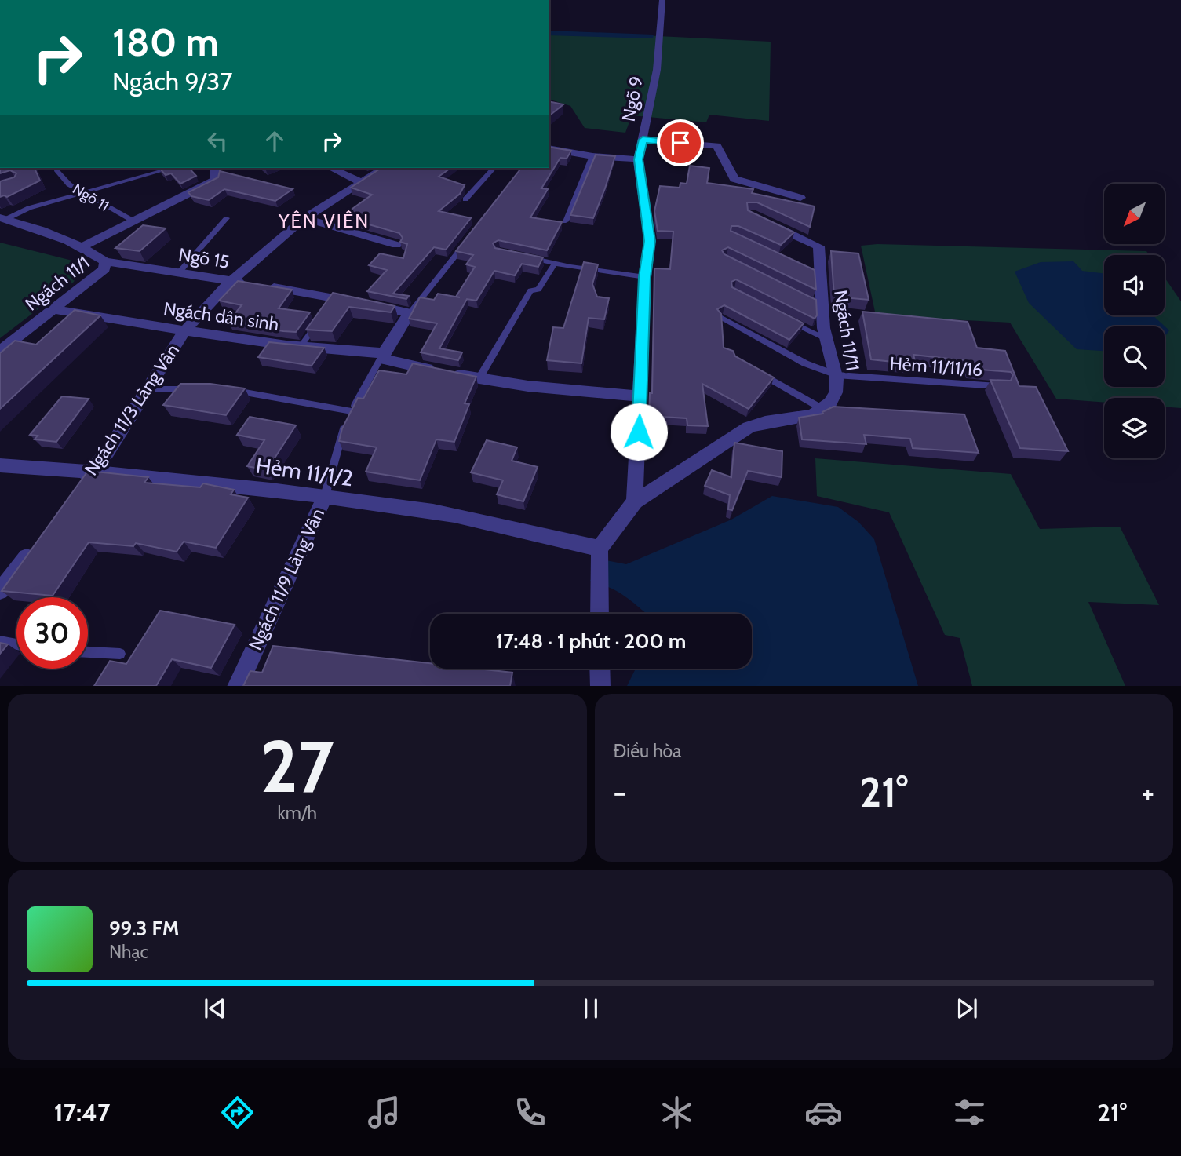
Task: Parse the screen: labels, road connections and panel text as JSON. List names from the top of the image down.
{
  "streets": {
    "street": [
      "Ngõ 9",
      "Ngõ 15",
      "Ngách 11/1",
      "Ngách dân sinh",
      "Ngách 11/11",
      "Ngách 11/3 Làng Vân",
      "Hẻm 11/1/2",
      "Ngách 11/9 Làng Vân"
    ],
    "lane": ["Ngõ 11", "Hẻm 11/11/16"]
  },
  "crossings": [
    ["Ngõ 9", "Ngách dân sinh"],
    ["Ngõ 15", "Ngách 11/1"],
    ["Ngõ 15", "Ngách 11/3 Làng Vân"],
    ["Ngõ 15", "Ngách 11/9 Làng Vân"],
    ["Ngách 11/1", "Ngách dân sinh"],
    ["Ngách dân sinh", "Ngách 11/3 Làng Vân"],
    ["Ngách dân sinh", "Ngách 11/9 Làng Vân"],
    ["Ngách 11/11", "Hẻm 11/11/16"],
    ["Ngách 11/3 Làng Vân", "Hẻm 11/1/2"],
    ["Hẻm 11/1/2", "Ngách 11/9 Làng Vân"]
  ],
  "districts": ["YÊN VIÊN"],
  "north": "bottom left",
  "page": {
    "turn": ["180 m", "Ngách 9/37"],
    "limit": "30",
    "trip": "17:48 · 1 phút · 200 m",
    "tile": [
      ["27", "km/h"],
      "Điều hòa"
    ],
    "heat": ["−", "21°", "+"],
    "song": ["99.3 FM", "Nhạc"],
    "tabs": ["17:47", "21°"]
  }
}
